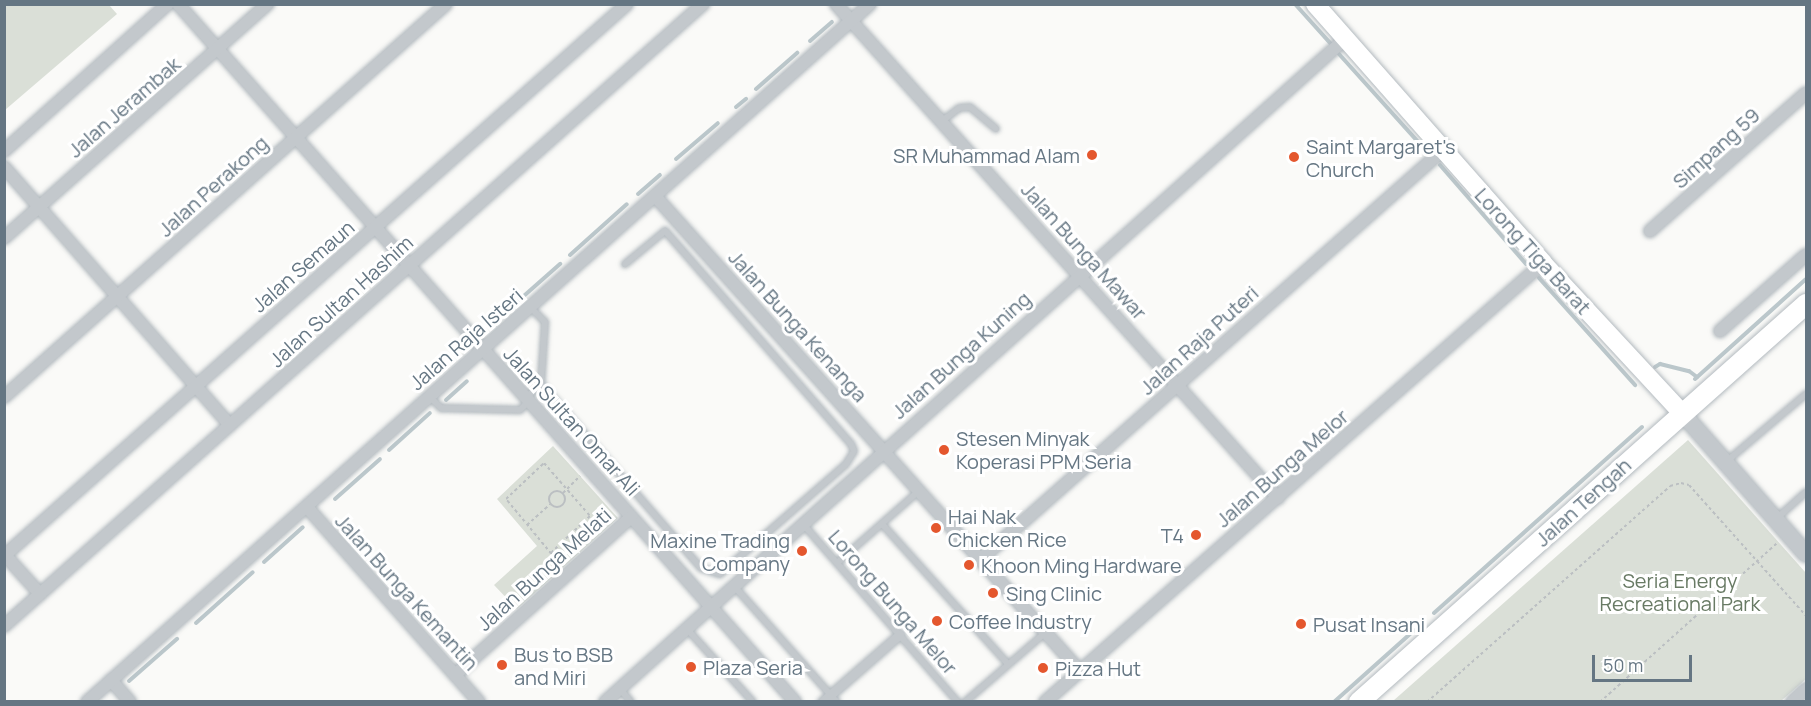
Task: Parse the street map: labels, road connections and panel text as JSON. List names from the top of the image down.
{
  "streets": {
    "main road": ["Lorong Tiga Barat", "Jalan Tengah"],
    "street": [
      "Jalan Jerambak",
      "Simpang 59",
      "Jalan Perakong",
      "Jalan Bunga Mawar",
      "Jalan Semaun",
      "Jalan Sultan Hashim",
      "Jalan Bunga Kenanga",
      "Jalan Raja Isteri",
      "Jalan Raja Puteri",
      "Jalan Bunga Kuning",
      "Jalan Sultan Omar Ali",
      "Jalan Bunga Melor",
      "Jalan Bunga Melati",
      "Jalan Bunga Kemantin"
    ],
    "lane": ["Lorong Bunga Melor"]
  },
  "crossings": [
    ["Jalan Jerambak", "Jalan Sultan Omar Ali"],
    ["Jalan Perakong", "Jalan Sultan Omar Ali"],
    ["Jalan Bunga Mawar", "Jalan Raja Isteri"],
    ["Jalan Bunga Mawar", "Jalan Raja Puteri"],
    ["Jalan Bunga Mawar", "Jalan Bunga Kuning"],
    ["Jalan Bunga Mawar", "Jalan Bunga Melor"],
    ["Lorong Tiga Barat", "Jalan Raja Puteri"],
    ["Lorong Tiga Barat", "Jalan Bunga Kuning"],
    ["Lorong Tiga Barat", "Jalan Bunga Melor"],
    ["Lorong Tiga Barat", "Jalan Tengah"],
    ["Jalan Semaun", "Jalan Sultan Omar Ali"],
    ["Jalan Sultan Hashim", "Jalan Sultan Omar Ali"],
    ["Jalan Bunga Kenanga", "Jalan Raja Isteri"],
    ["Jalan Bunga Kenanga", "Jalan Raja Puteri"],
    ["Jalan Bunga Kenanga", "Jalan Bunga Kuning"],
    ["Jalan Bunga Kenanga", "Jalan Bunga Melor"],
    ["Jalan Raja Isteri", "Jalan Sultan Omar Ali"],
    ["Jalan Raja Isteri", "Jalan Bunga Kemantin"],
    ["Jalan Bunga Kuning", "Jalan Sultan Omar Ali"],
    ["Jalan Bunga Kuning", "Lorong Bunga Melor"],
    ["Jalan Sultan Omar Ali", "Jalan Bunga Melati"],
    ["Jalan Bunga Melati", "Jalan Bunga Kemantin"]
  ],
  "parks": ["Seria Energy Recreational Park"],
  "places": [
    "SR Muhammad Alam",
    "Saint Margaret's Church",
    "Stesen Minyak Koperasi PPM Seria",
    "Hai Nak Chicken Rice",
    "T4",
    "Maxine Trading Company",
    "Khoon Ming Hardware",
    "Sing Clinic",
    "Coffee Industry",
    "Pusat Insani",
    "Bus to BSB and Miri",
    "Plaza Seria",
    "Pizza Hut"
  ],
  "scale_bar": "50 m"
}
